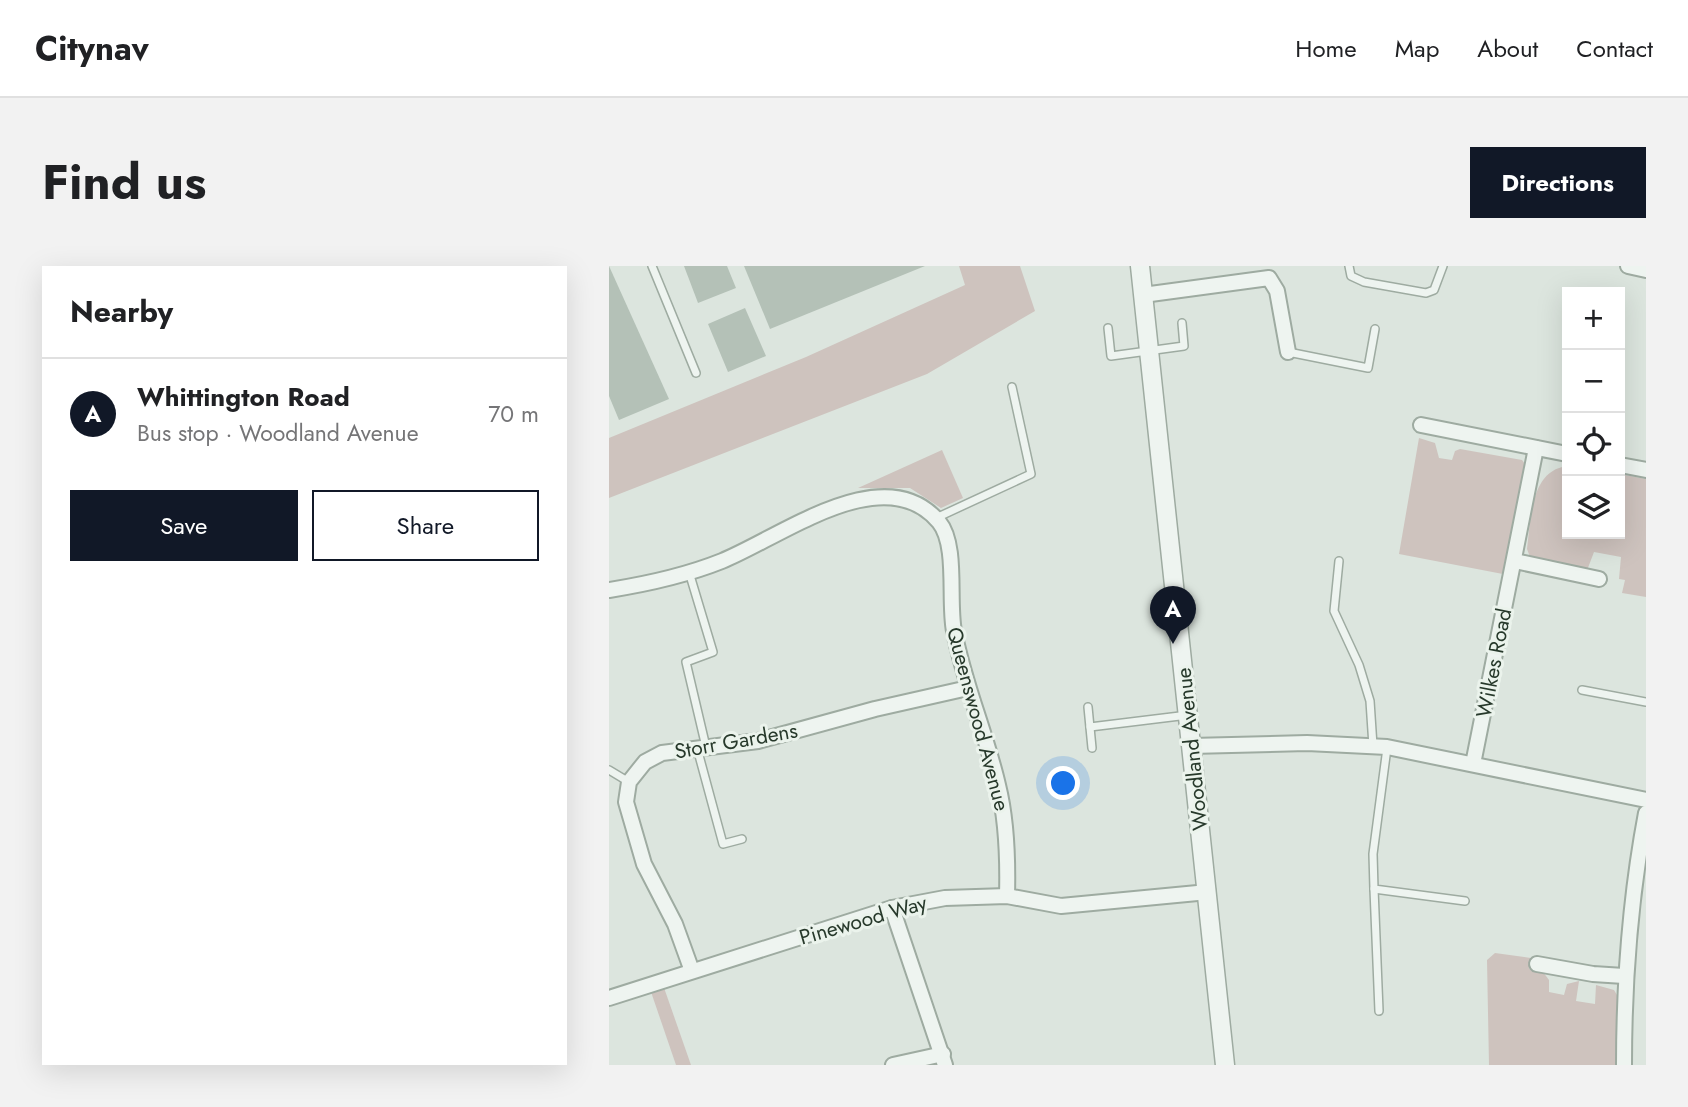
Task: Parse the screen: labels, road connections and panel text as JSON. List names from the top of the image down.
{
  "streets": {
    "street": [
      "Wilkes Road",
      "Queenswood Avenue",
      "Storr Gardens",
      "Woodland Avenue",
      "Pinewood Way"
    ]
  },
  "crossings": [
    ["Queenswood Avenue", "Storr Gardens"],
    ["Queenswood Avenue", "Pinewood Way"],
    ["Woodland Avenue", "Pinewood Way"]
  ],
  "page": {
    "header": "Citynav",
    "nav": [
      "Home",
      "Map",
      "About",
      "Contact"
    ],
    "title": "Find us",
    "buttons": [
      "Directions",
      ["Save", "Share"]
    ],
    "heading": "Nearby",
    "map_buttons": ["+", "−"],
    "list": [
      {
        "mark": "A",
        "name": "Whittington Road",
        "note": "Bus stop · Woodland Avenue",
        "value": "70 m"
      }
    ],
    "pins": "A"
  }
}
